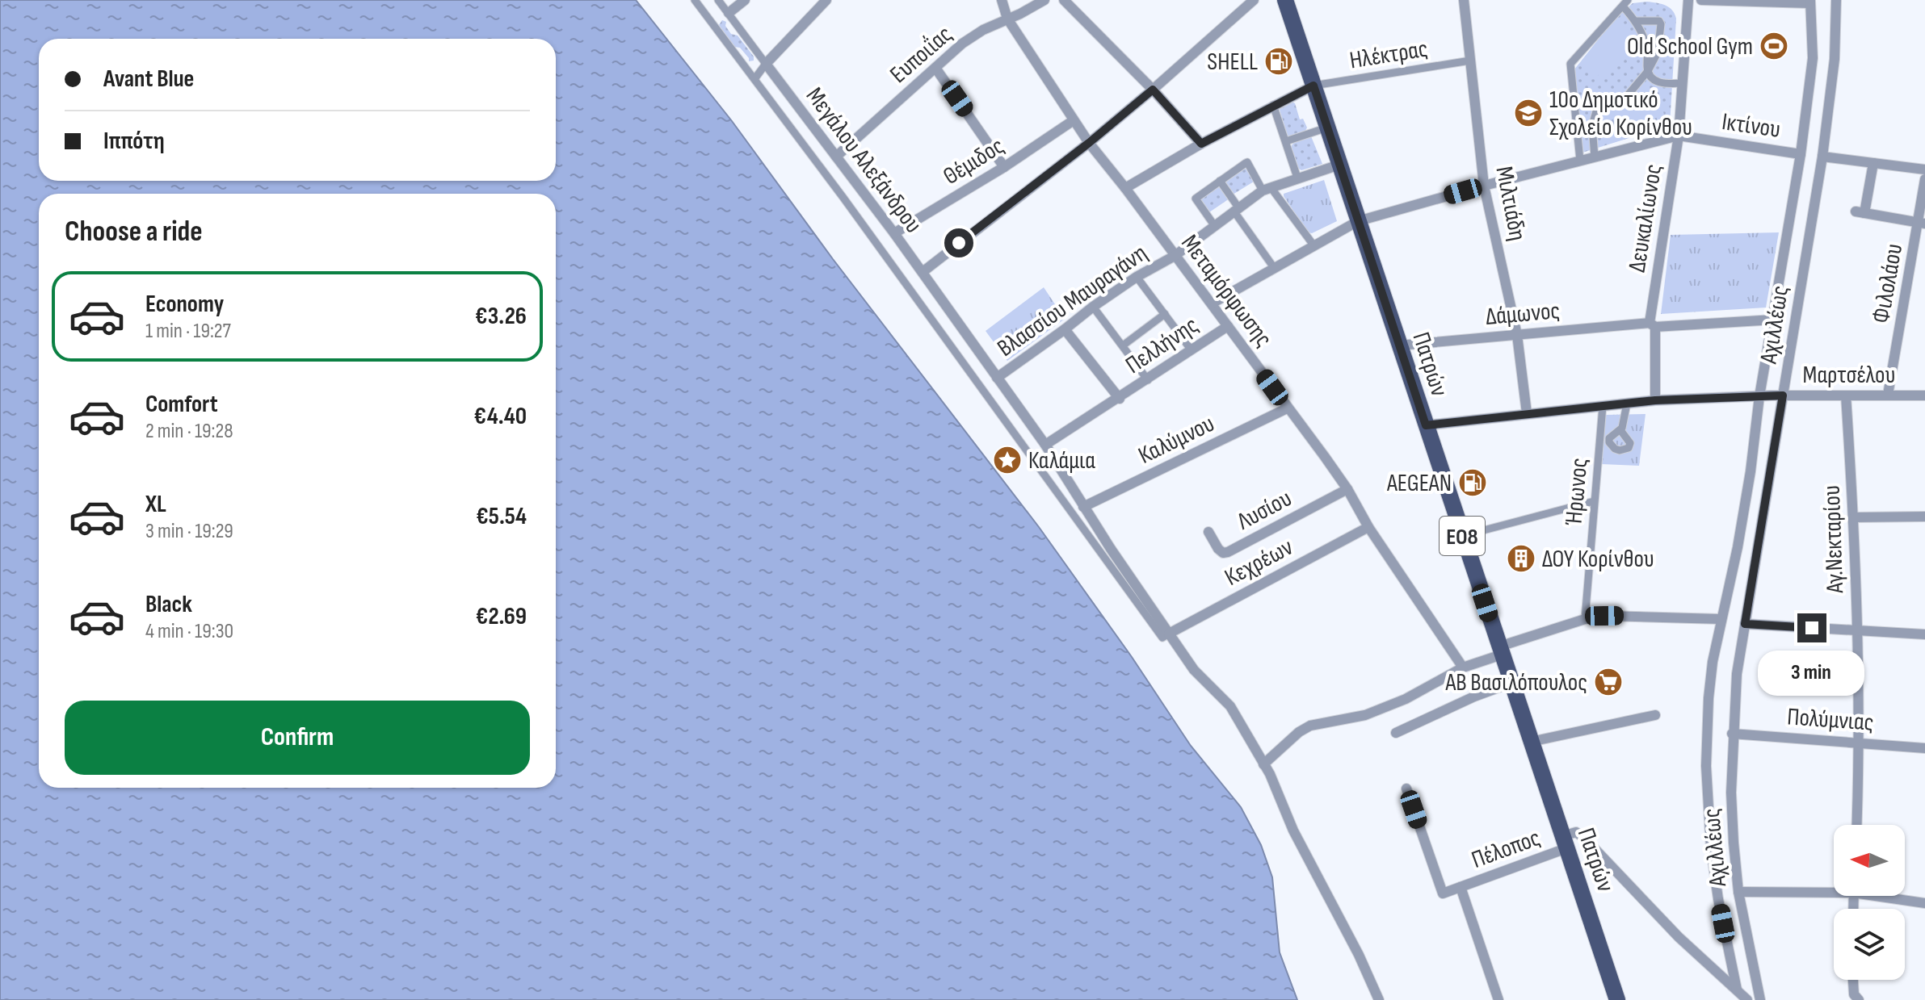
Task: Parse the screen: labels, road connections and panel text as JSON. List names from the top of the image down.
{
  "streets": {
    "main road": ["Πατρών", "ΕΟ8"],
    "street": [
      "Ευποιΐας",
      "Ηλέκτρας",
      "Ικτίνου",
      "Μεγάλου Αλεξάνδρου",
      "Θέμιδος",
      "Μιλτιάδη",
      "Δευκαλίωνος",
      "Φιλολάου",
      "Μεταμόρφωσης",
      "Βλασσίου Μαυραγάνη",
      "Δάμωνος",
      "Αχιλλέως",
      "Πελλήνης",
      "Μαρτσέλου",
      "Καλύμνου",
      "Ήρωνος",
      "Λυσίου",
      "Αγ.Νεκταρίου",
      "Κεχρέων",
      "Πολύμνιας",
      "Πέλοπος"
    ]
  },
  "crossings": [
    ["Ευποιΐας", "Μεγάλου Αλεξάνδρου"],
    ["Ευποιΐας", "Μεταμόρφωσης"],
    ["Ηλέκτρας", "Μιλτιάδη"],
    ["Ηλέκτρας", "Πατρών"],
    ["Ικτίνου", "Μιλτιάδη"],
    ["Ικτίνου", "Δευκαλίωνος"],
    ["Ικτίνου", "Μεταμόρφωσης"],
    ["Ικτίνου", "Αχιλλέως"],
    ["Ικτίνου", "Πατρών"],
    ["Μεγάλου Αλεξάνδρου", "Θέμιδος"],
    ["Μεγάλου Αλεξάνδρου", "Βλασσίου Μαυραγάνη"],
    ["Μεγάλου Αλεξάνδρου", "Πελλήνης"],
    ["Μεγάλου Αλεξάνδρου", "Καλύμνου"],
    ["Μεγάλου Αλεξάνδρου", "Κεχρέων"],
    ["Θέμιδος", "Μεταμόρφωσης"],
    ["Μιλτιάδη", "Δάμωνος"],
    ["Μιλτιάδη", "Μαρτσέλου"],
    ["Δευκαλίωνος", "Δάμωνος"],
    ["Δευκαλίωνος", "Μαρτσέλου"],
    ["Φιλολάου", "Μαρτσέλου"],
    ["Μεταμόρφωσης", "Βλασσίου Μαυραγάνη"],
    ["Μεταμόρφωσης", "Πελλήνης"],
    ["Μεταμόρφωσης", "Καλύμνου"],
    ["Μεταμόρφωσης", "Λυσίου"],
    ["Μεταμόρφωσης", "Κεχρέων"],
    ["Βλασσίου Μαυραγάνη", "Πελλήνης"],
    ["Βλασσίου Μαυραγάνη", "Πατρών"],
    ["Δάμωνος", "Αχιλλέως"],
    ["Δάμωνος", "Πατρών"],
    ["Αχιλλέως", "Μαρτσέλου"],
    ["Αχιλλέως", "Πολύμνιας"],
    ["Πατρών", "Μαρτσέλου"],
    ["Πατρών", "Πέλοπος"],
    ["Μαρτσέλου", "Ήρωνος"],
    ["Μαρτσέλου", "Αγ.Νεκταρίου"],
    ["Αγ.Νεκταρίου", "Πολύμνιας"]
  ],
  "places": {
    "sports": ["Old School Gym"],
    "fuel station": ["SHELL", "AEGEAN"],
    "school or university": ["10ο Δημοτικό Σχολείο Κορίνθου"],
    "place": ["Καλάμια"],
    "building": ["ΔΟΥ Κορίνθου"],
    "supermarket": ["ΑΒ Βασιλόπουλος"]
  },
  "north": "left",
  "page": {
    "banner": ["Avant Blue", "Ιππότη"],
    "heading": "Choose a ride",
    "list": [
      {
        "name": "Economy",
        "note": "1 min · 19:27",
        "value": "€3.26"
      },
      {
        "name": "Comfort",
        "note": "2 min · 19:28",
        "value": "€4.40"
      },
      {
        "name": "XL",
        "note": "3 min · 19:29",
        "value": "€5.54"
      },
      {
        "name": "Black",
        "note": "4 min · 19:30",
        "value": "€2.69"
      }
    ],
    "bubble": "3 min",
    "buttons": "Confirm"
  }
}
